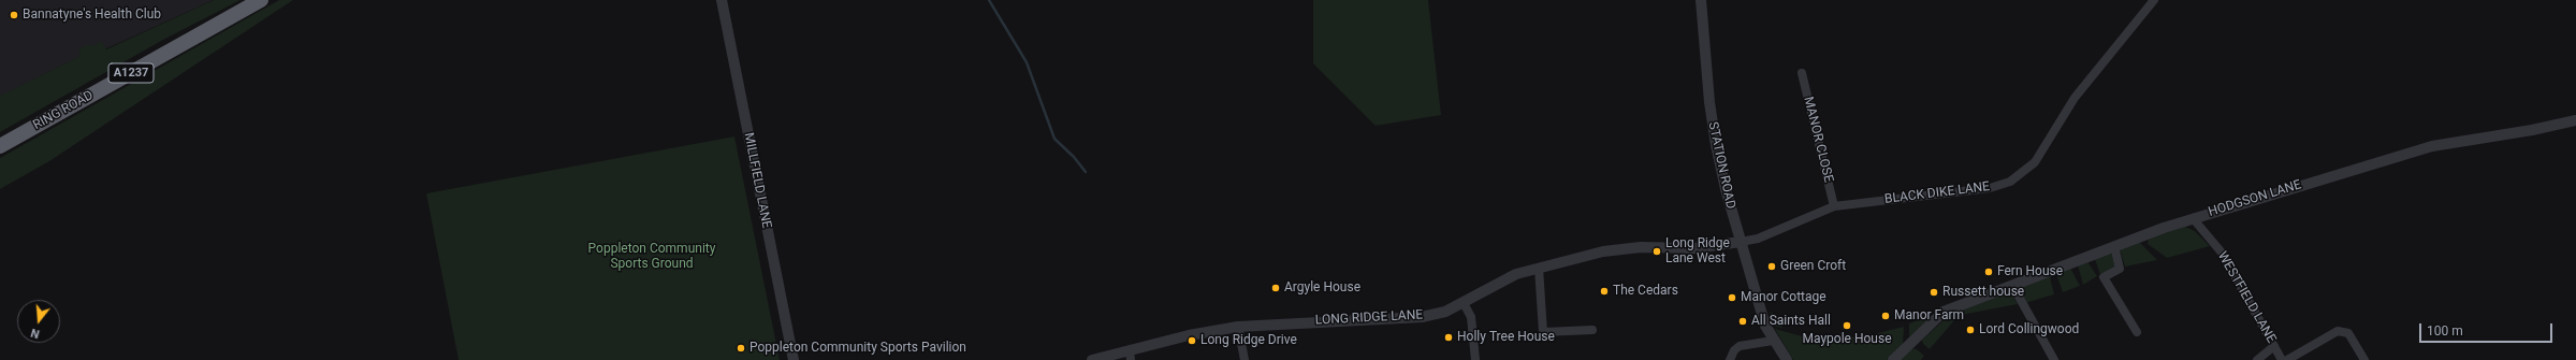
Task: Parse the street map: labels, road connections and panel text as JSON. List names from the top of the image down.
{
  "streets": {
    "highway": ["A1237", "RING ROAD"],
    "street": [
      "MANOR CLOSE",
      "STATION ROAD",
      "MILLFIELD LANE",
      "BLACK DIKE LANE",
      "HODGSON LANE",
      "WESTFIELD LANE",
      "LONG RIDGE LANE"
    ]
  },
  "crossings": [
    ["MANOR CLOSE", "BLACK DIKE LANE"],
    ["STATION ROAD", "BLACK DIKE LANE"],
    ["STATION ROAD", "LONG RIDGE LANE"],
    ["BLACK DIKE LANE", "LONG RIDGE LANE"],
    ["HODGSON LANE", "WESTFIELD LANE"]
  ],
  "parks": ["Poppleton Community Sports Ground"],
  "places": [
    "Bannatyne's Health Club",
    "Long Ridge Lane West",
    "Green Croft",
    "Fern House",
    "Argyle House",
    "The Cedars",
    "Russett house",
    "Manor Cottage",
    "Manor Farm",
    "All Saints Hall",
    "Maypole House",
    "Lord Collingwood",
    "Holly Tree House",
    "Long Ridge Drive",
    "Poppleton Community Sports Pavilion"
  ],
  "scale_bar": "100 m",
  "north": "bottom"
}
